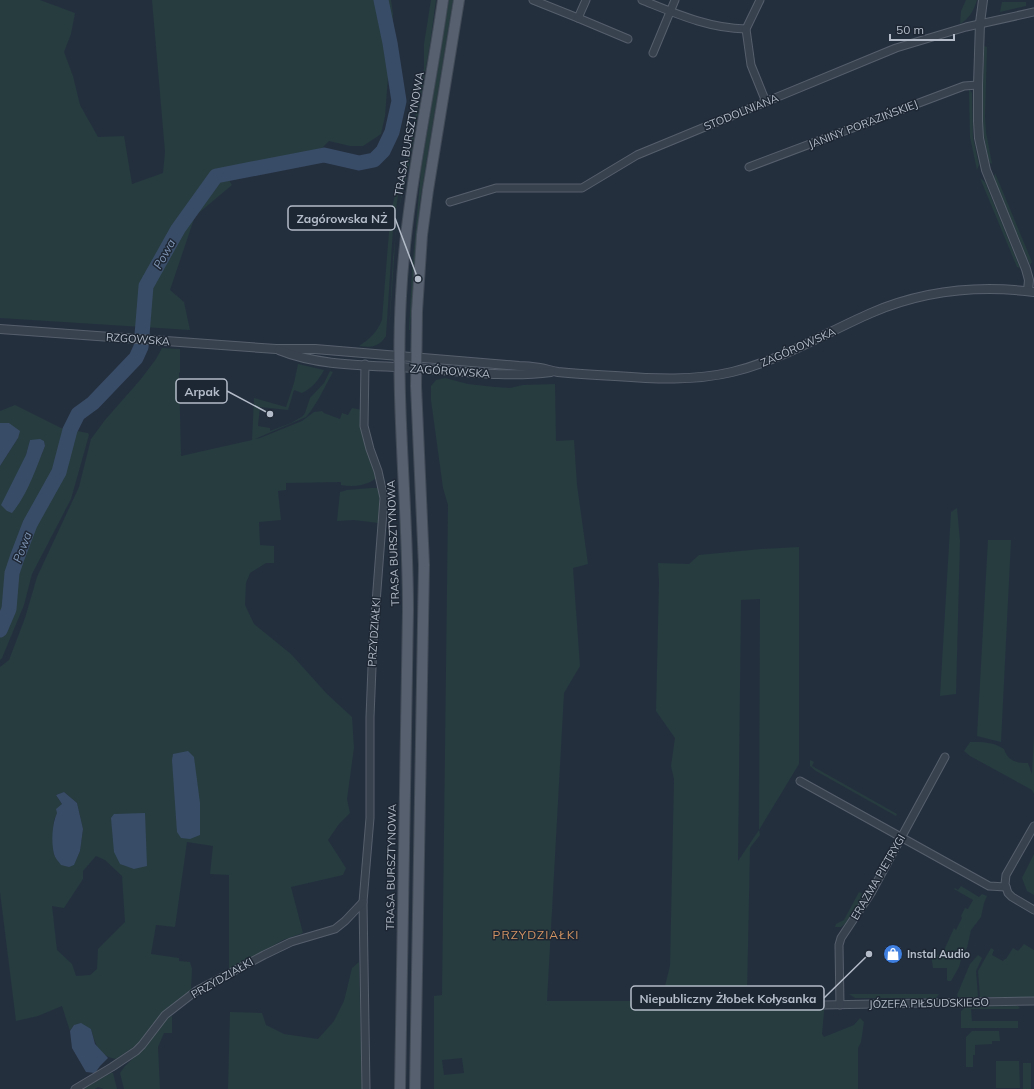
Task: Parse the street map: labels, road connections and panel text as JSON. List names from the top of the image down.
{
  "streets": {
    "main road": ["TRASA BURSZTYNOWA"],
    "street": [
      "STODOLNIANA",
      "JANINY PORAZIŃSKIEJ",
      "RZGOWSKA",
      "ZAGÓROWSKA",
      "PRZYDZIAŁKI",
      "ERAZMA PIETRYGI",
      "JÓZEFA PIŁSUDSKIEGO"
    ]
  },
  "crossings": [
    ["TRASA BURSZTYNOWA", "ZAGÓROWSKA"],
    ["RZGOWSKA", "ZAGÓROWSKA"],
    ["ZAGÓROWSKA", "PRZYDZIAŁKI"],
    ["ERAZMA PIETRYGI", "JÓZEFA PIŁSUDSKIEGO"]
  ],
  "districts": ["PRZYDZIAŁKI"],
  "water": ["Powa"],
  "places": {
    "other": ["Zagórowska NŻ", "Arpak", "Niepubliczny Żłobek Kołysanka"],
    "shop": ["Instal Audio"]
  },
  "scale_bar": "50 m"
}
